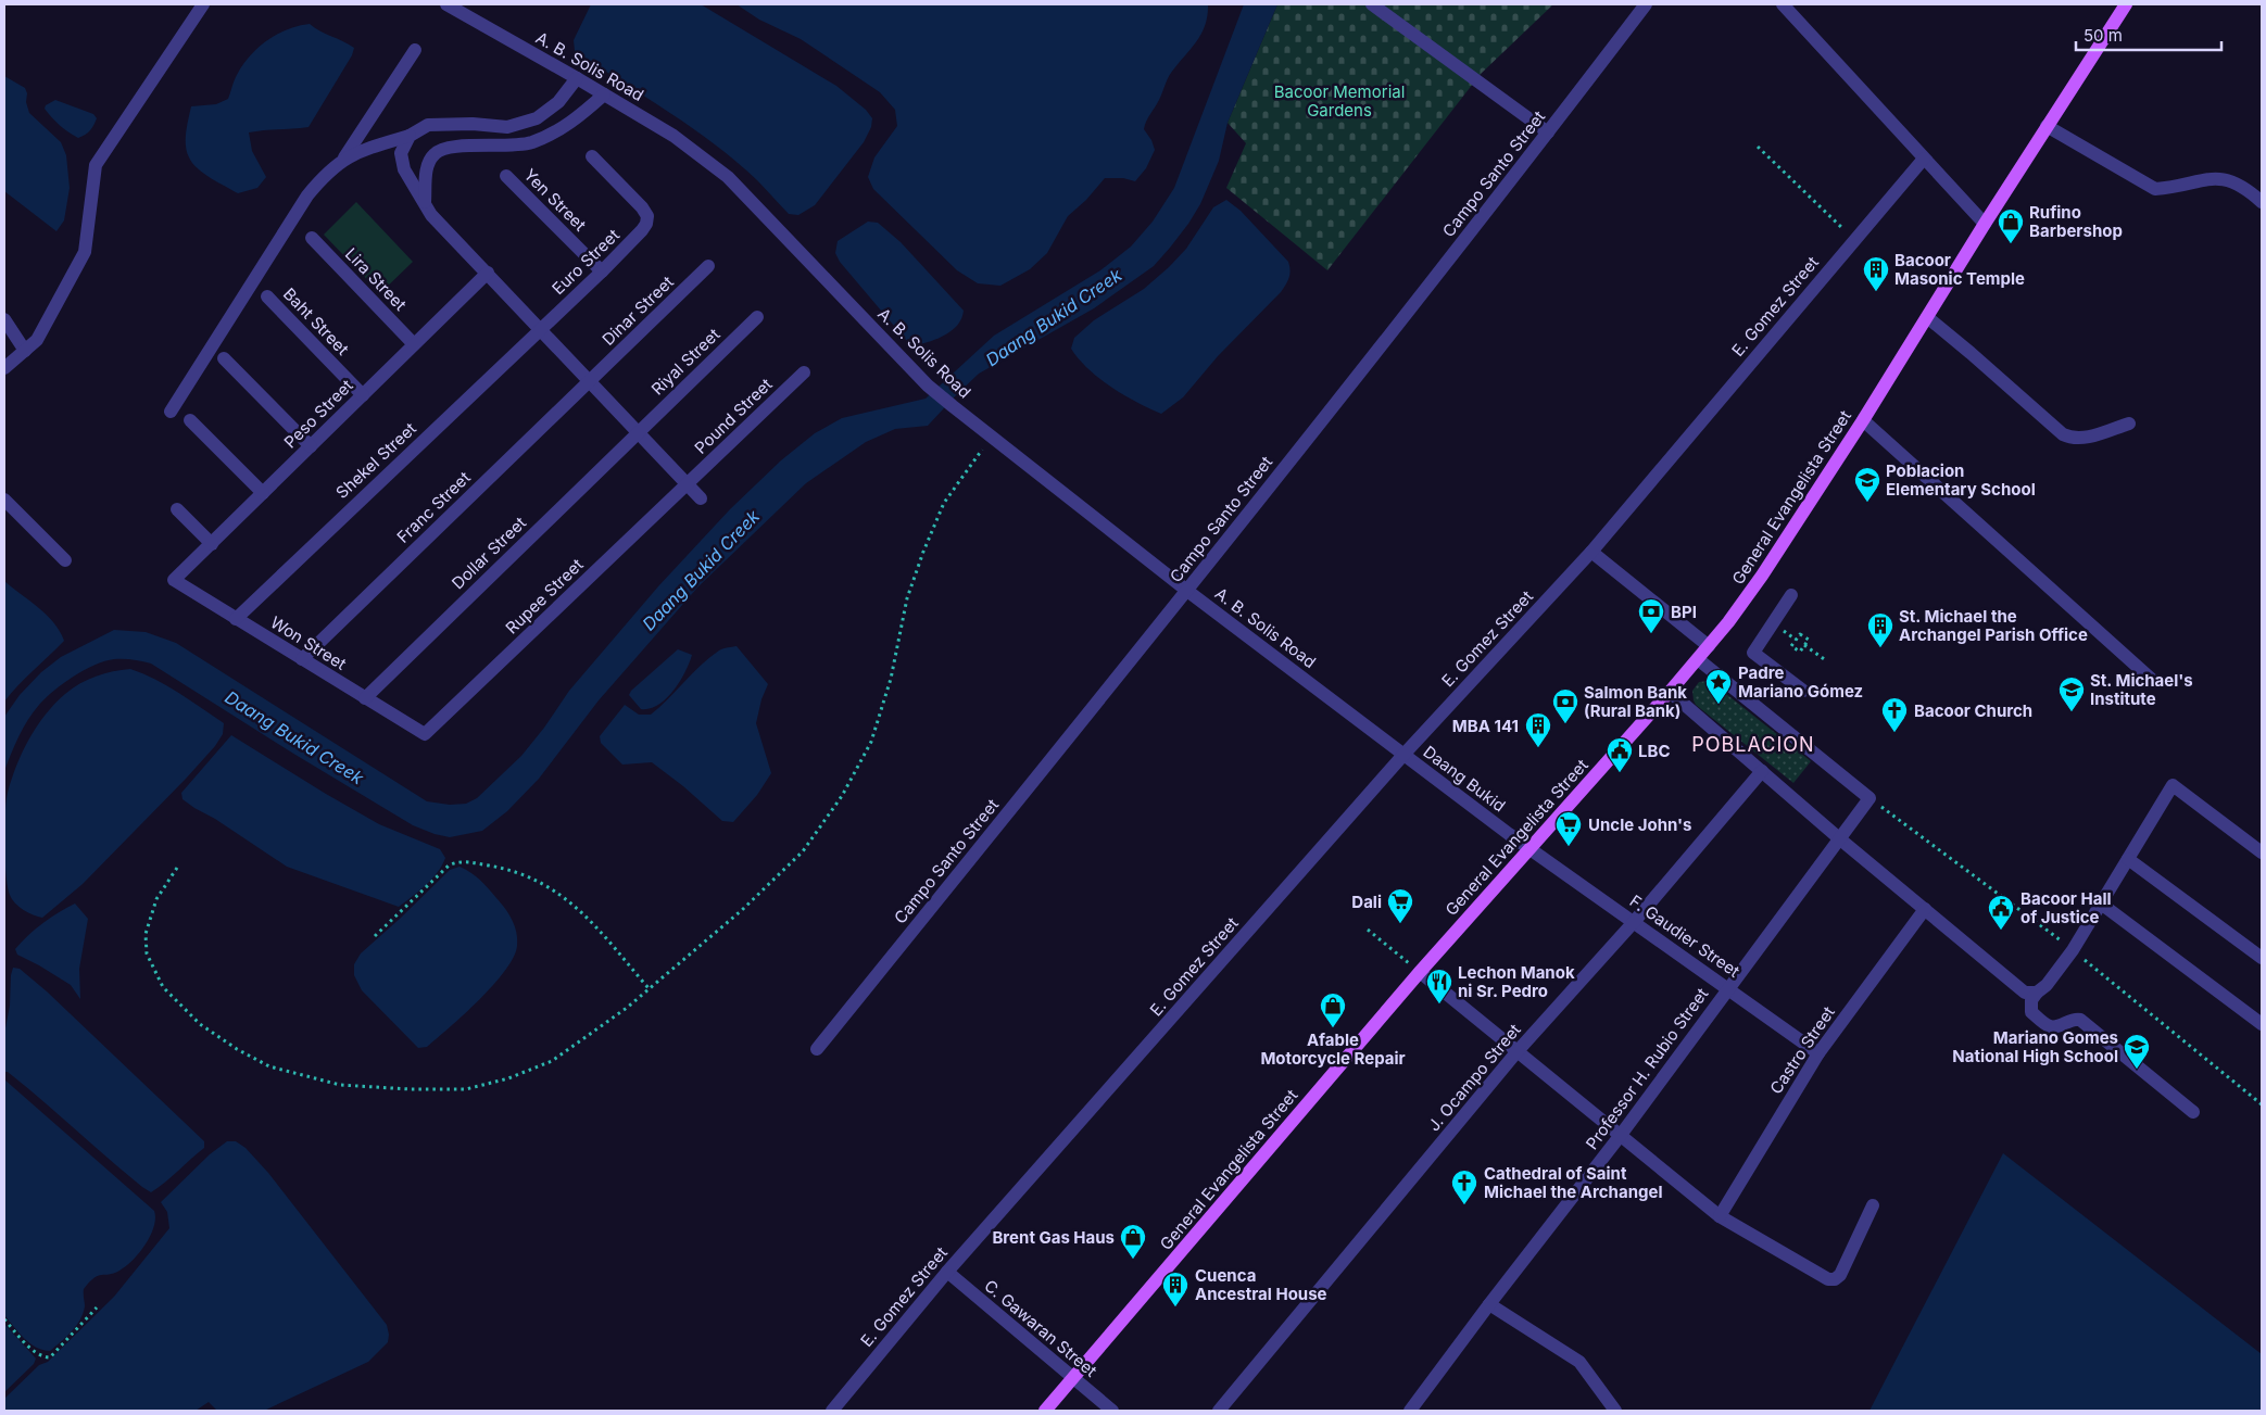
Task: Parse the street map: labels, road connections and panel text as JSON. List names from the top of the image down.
{
  "streets": {
    "main road": ["General Evangelista Street"],
    "street": [
      "A. B. Solis Road",
      "Campo Santo Street",
      "Yen Street",
      "Euro Street",
      "Lira Street",
      "E. Gomez Street",
      "Dinar Street",
      "Baht Street",
      "Riyal Street",
      "Peso Street",
      "Pound Street",
      "Shekel Street",
      "Franc Street",
      "Dollar Street",
      "Rupee Street",
      "Won Street",
      "Daang Bukid",
      "F. Gaudier Street",
      "Castro Street",
      "Professor H. Rubio Street",
      "J. Ocampo Street",
      "C. Gawaran Street"
    ]
  },
  "crossings": [
    ["A. B. Solis Road", "Campo Santo Street"],
    ["A. B. Solis Road", "E. Gomez Street"],
    ["A. B. Solis Road", "Daang Bukid"],
    ["Yen Street", "Euro Street"],
    ["Euro Street", "Shekel Street"],
    ["Lira Street", "Peso Street"],
    ["E. Gomez Street", "Daang Bukid"],
    ["E. Gomez Street", "C. Gawaran Street"],
    ["Dinar Street", "Franc Street"],
    ["Baht Street", "Peso Street"],
    ["Riyal Street", "Dollar Street"],
    ["Peso Street", "Won Street"],
    ["Pound Street", "Rupee Street"],
    ["Shekel Street", "Won Street"],
    ["General Evangelista Street", "Daang Bukid"],
    ["General Evangelista Street", "F. Gaudier Street"],
    ["General Evangelista Street", "C. Gawaran Street"],
    ["Franc Street", "Won Street"],
    ["Dollar Street", "Won Street"],
    ["Rupee Street", "Won Street"],
    ["Daang Bukid", "F. Gaudier Street"],
    ["F. Gaudier Street", "Castro Street"],
    ["F. Gaudier Street", "Professor H. Rubio Street"],
    ["F. Gaudier Street", "J. Ocampo Street"]
  ],
  "districts": ["POBLACION"],
  "water": ["Daang Bukid Creek"],
  "parks": ["Bacoor Memorial Gardens"],
  "places": {
    "shop": ["Rufino Barbershop", "Afable Motorcycle Repair", "Brent Gas Haus"],
    "building": [
      "Bacoor Masonic Temple",
      "St. Michael the Archangel Parish Office",
      "MBA 141",
      "Cuenca Ancestral House"
    ],
    "school or university": ["Poblacion Elementary School", "St. Michael's Institute", "Mariano Gomes National High School"],
    "bank": ["BPI", "Salmon Bank (Rural Bank)"],
    "place": ["Padre Mariano Gómez"],
    "church": ["Bacoor Church", "Cathedral of Saint Michael the Archangel"],
    "public building": ["LBC", "Bacoor Hall of Justice"],
    "supermarket": ["Uncle John's", "Dali"],
    "restaurant": ["Lechon Manok ni Sr. Pedro"]
  },
  "scale_bar": "50 m"
}
